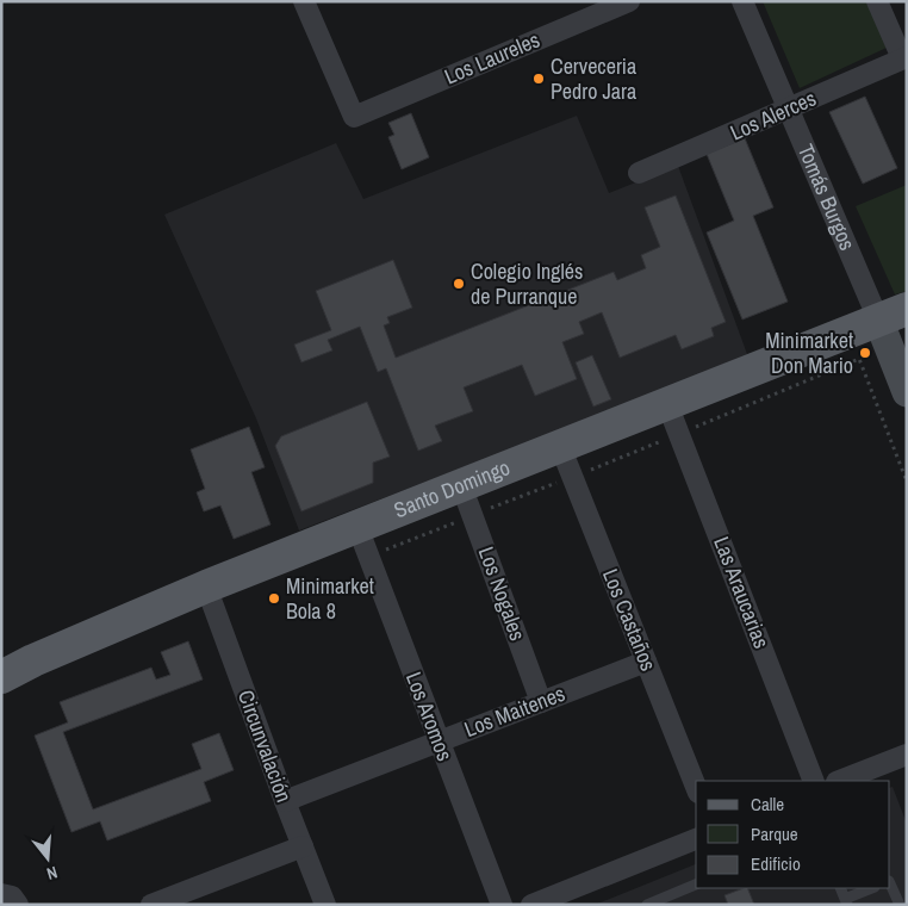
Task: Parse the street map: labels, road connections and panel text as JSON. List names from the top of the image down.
{
  "streets": {
    "main road": ["Santo Domingo"],
    "street": [
      "Los Laureles",
      "Los Alerces",
      "Tomás Burgos",
      "Las Araucarias",
      "Los Nogales",
      "Los Castaños",
      "Los Maitenes",
      "Los Aromos",
      "Circunvalación"
    ]
  },
  "crossings": [
    ["Los Alerces", "Tomás Burgos"],
    ["Tomás Burgos", "Santo Domingo"],
    ["Santo Domingo", "Las Araucarias"],
    ["Santo Domingo", "Los Nogales"],
    ["Santo Domingo", "Los Castaños"],
    ["Santo Domingo", "Los Aromos"],
    ["Santo Domingo", "Circunvalación"],
    ["Los Nogales", "Los Maitenes"],
    ["Los Castaños", "Los Maitenes"],
    ["Los Maitenes", "Los Aromos"],
    ["Los Maitenes", "Circunvalación"]
  ],
  "places": [
    "Cerveceria Pedro Jara",
    "Colegio Inglés de Purranque",
    "Minimarket Don Mario",
    "Minimarket Bola 8"
  ],
  "legend": ["Calle", "Parque", "Edificio"],
  "north": "bottom"
}
